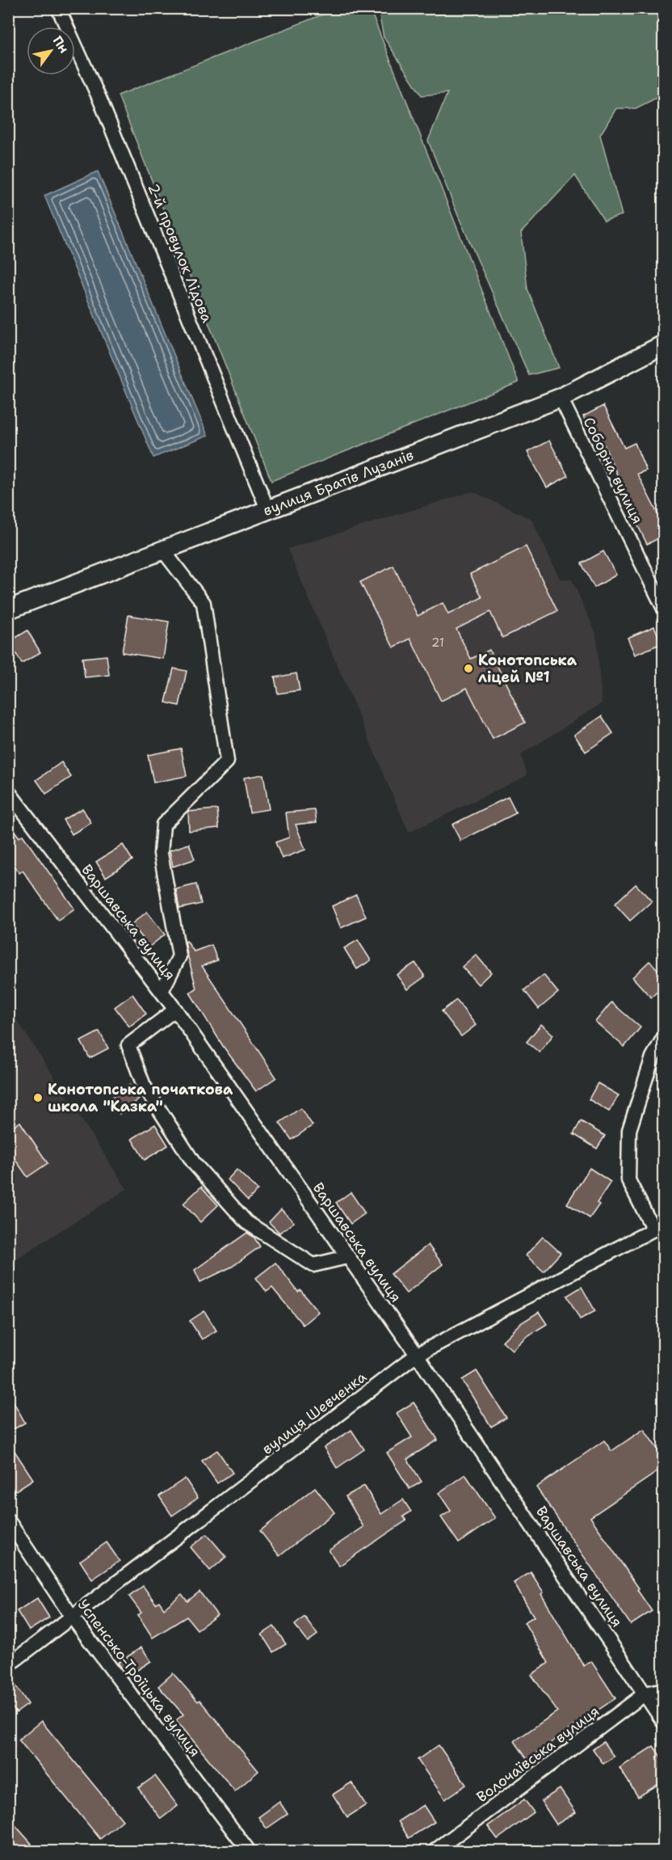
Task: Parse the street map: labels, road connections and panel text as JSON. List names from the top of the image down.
{
  "streets": {
    "main road": ["вулиця Братів Лузанів"],
    "street": [
      "2-й провулок Лідова",
      "Соборна вулиця",
      "Варшавська вулиця",
      "вулиця Шевченка",
      "Успенсько-Троїцька вулиця",
      "Волочаївська вулиця"
    ]
  },
  "crossings": [
    ["2-й провулок Лідова", "вулиця Братів Лузанів"],
    ["Соборна вулиця", "вулиця Братів Лузанів"],
    ["Варшавська вулиця", "вулиця Шевченка"],
    ["Варшавська вулиця", "Волочаївська вулиця"],
    ["вулиця Шевченка", "Успенсько-Троїцька вулиця"]
  ],
  "places": ["Конотопська ліцей №1", "Конотопська початкова школа \"Казка\""],
  "house_numbers": ["21"],
  "north": "top right"
}
